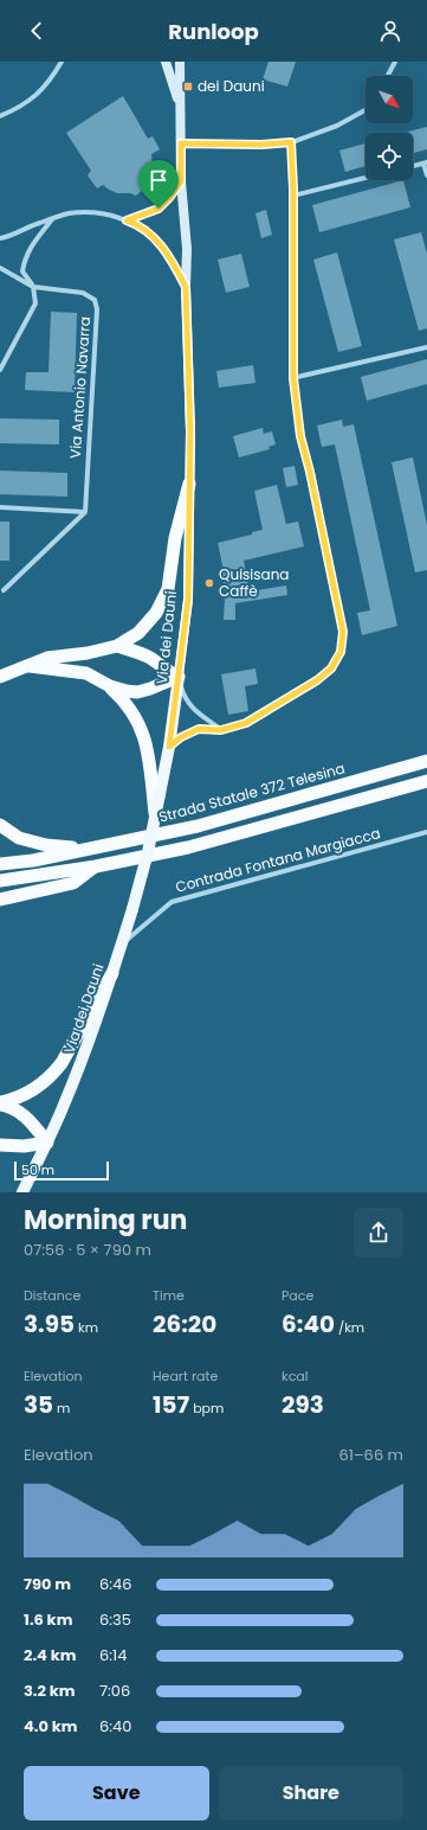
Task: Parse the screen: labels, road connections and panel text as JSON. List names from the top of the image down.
{
  "streets": {
    "highway": ["Strada Statale 372 Telesina"],
    "main road": ["Via dei Dauni"],
    "street": ["Via Antonio Navarra", "Contrada Fontana Margiacca"]
  },
  "crossings": [
    ["Via dei Dauni", "Contrada Fontana Margiacca"]
  ],
  "places": {
    "transit": ["dei Dauni"],
    "other": ["Quisisana Caffè"]
  },
  "scale_bar": "50 m",
  "north": "bottom right",
  "page": {
    "header": "Runloop",
    "scale": "50 m",
    "heading": ["Morning run", "07:56 · 5 × 790 m"],
    "stats": [
      ["Distance", "3.95 km"],
      ["Time", "26:20"],
      ["Pace", "6:40 /km"],
      ["Elevation", "35 m"],
      ["Heart rate", "157 bpm"],
      ["kcal", "293"]
    ],
    "chart": ["Elevation", "61–66 m"],
    "list": [
      {
        "name": "790 m",
        "note": "6:46"
      },
      {
        "name": "1.6 km",
        "note": "6:35"
      },
      {
        "name": "2.4 km",
        "note": "6:14"
      },
      {
        "name": "3.2 km",
        "note": "7:06"
      },
      {
        "name": "4.0 km",
        "note": "6:40"
      }
    ],
    "buttons": ["Save", "Share"]
  }
}
